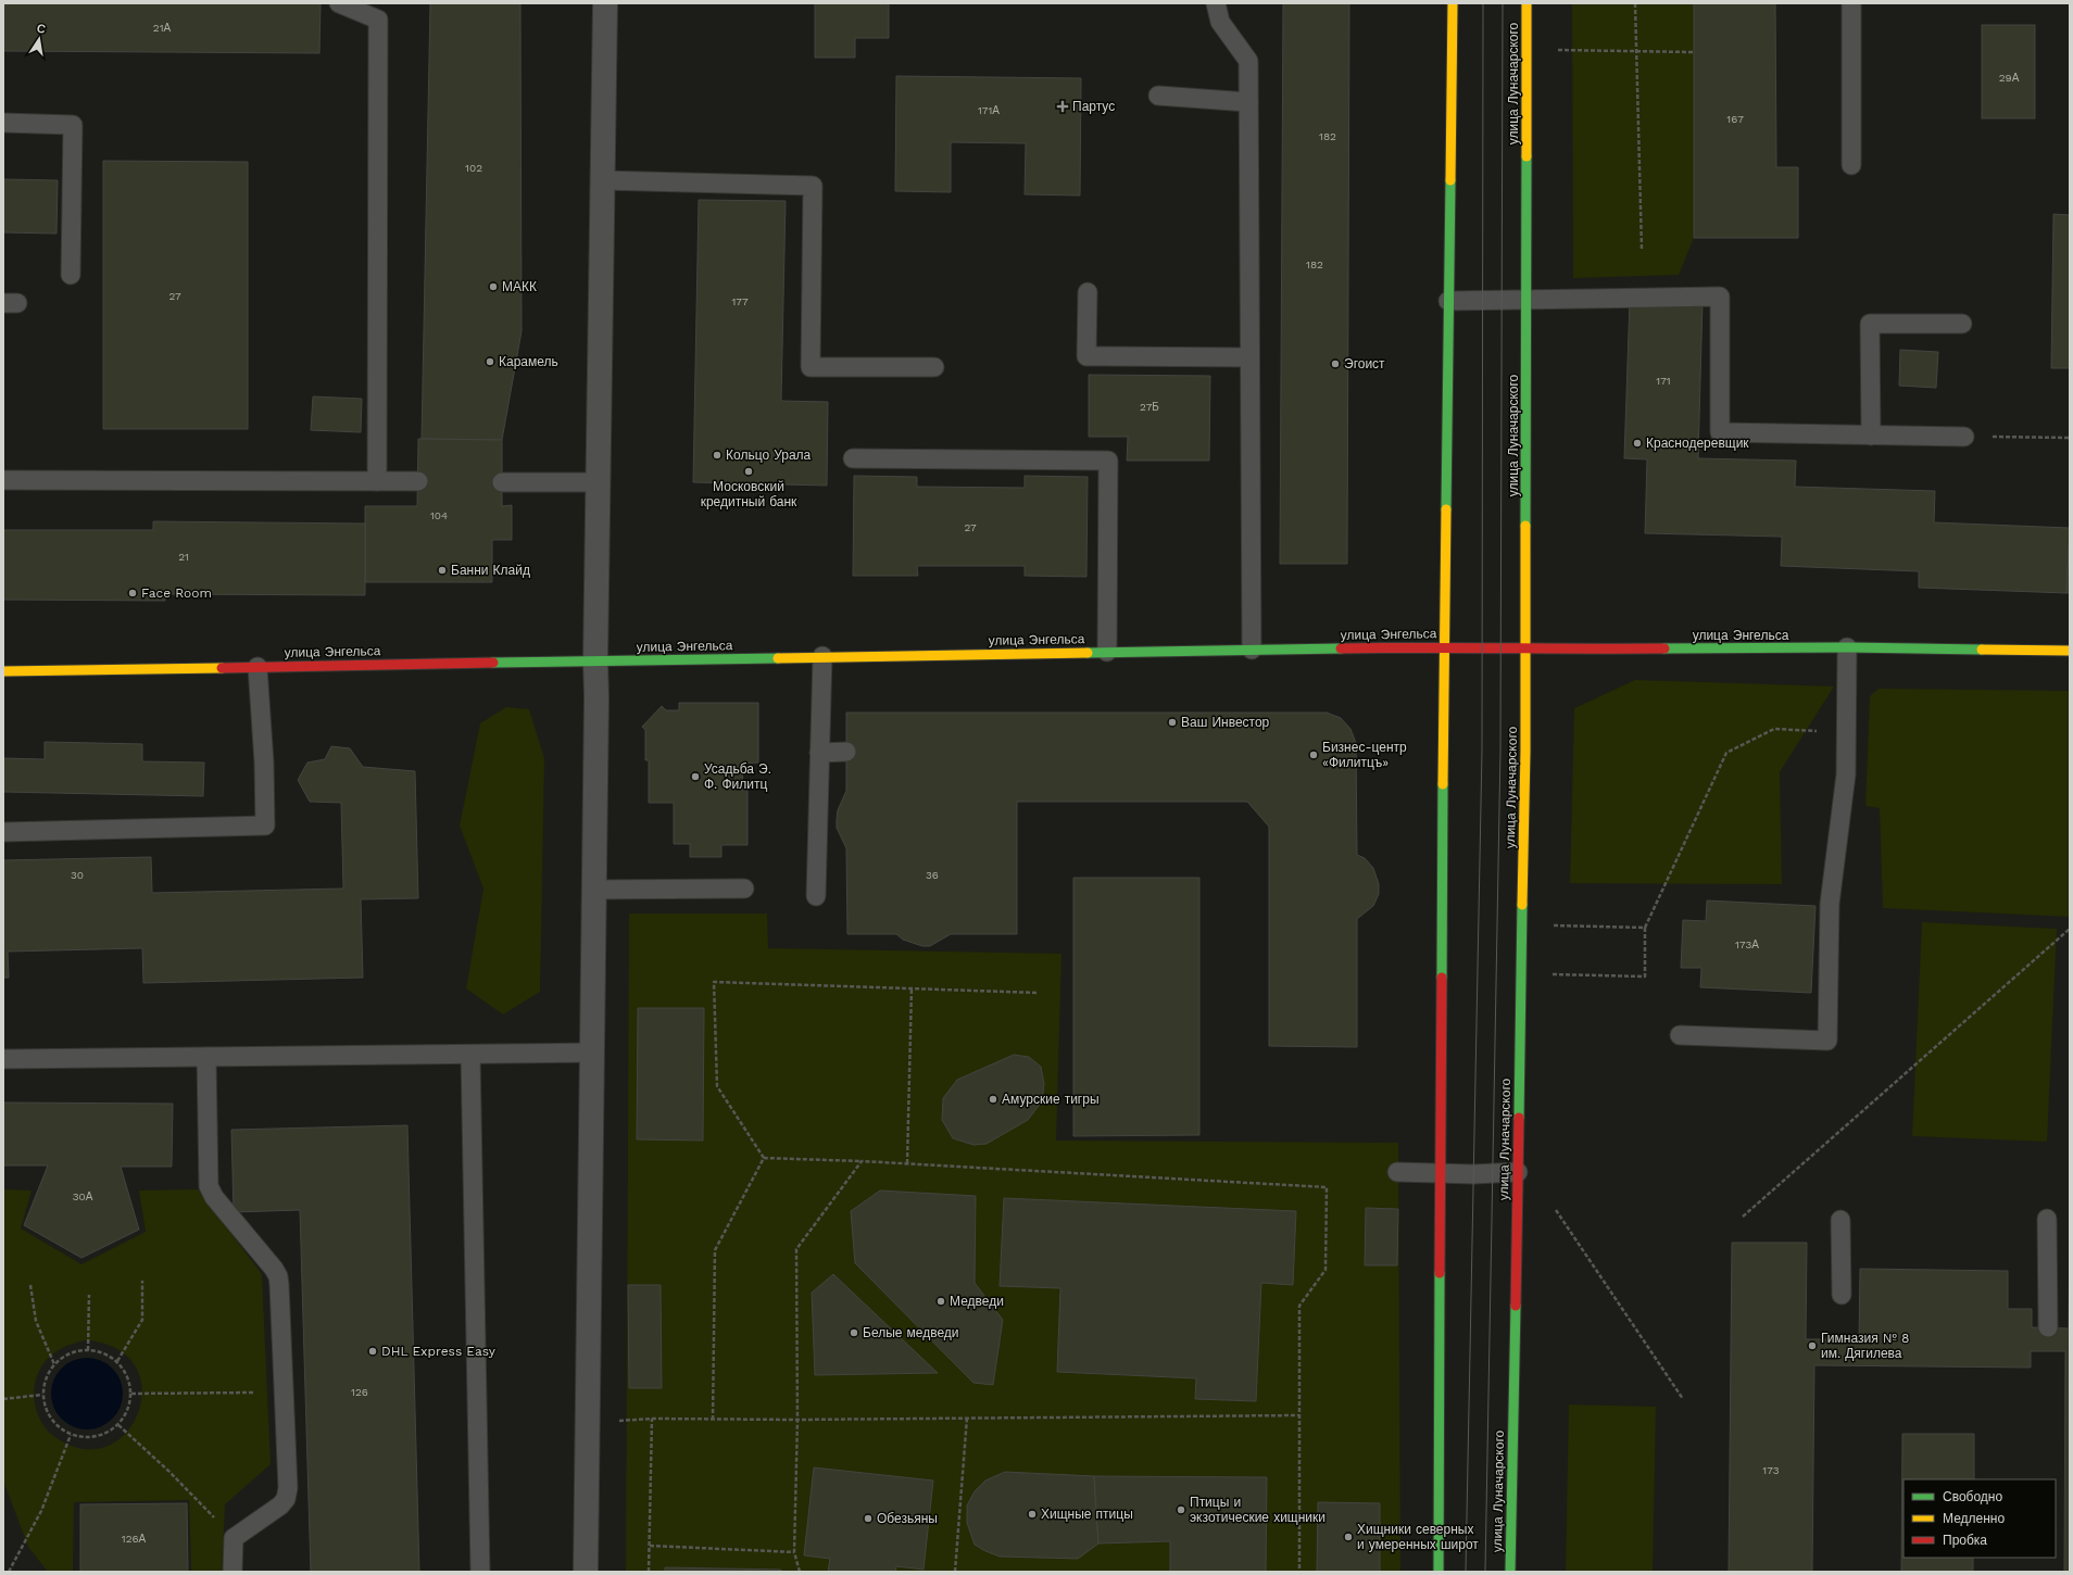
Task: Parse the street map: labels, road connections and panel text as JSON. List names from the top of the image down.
{
  "streets": {
    "main road": ["улица Луначарского", "улица Энгельса"]
  },
  "crossings": [
    ["улица Луначарского", "улица Энгельса"]
  ],
  "places": {
    "health": ["Партус"],
    "other": [
      "МАКК",
      "Карамель",
      "Эгоист",
      "Краснодеревщик",
      "Кольцо Урала",
      "Московский кредитный банк",
      "Банни Клайд",
      "Face Room",
      "Ваш Инвестор",
      "Бизнес-центр «Филитцъ»",
      "Усадьба Э. Ф. Филитц",
      "Амурские тигры",
      "Медведи",
      "Белые медведи",
      "Гимназия № 8 им. Дягилева",
      "DHL Express Easy",
      "Птицы и экзотические хищники",
      "Хищные птицы",
      "Обезьяны",
      "Хищники северных и умеренных широт"
    ]
  },
  "house_numbers": [
    "21А",
    "29А",
    "171А",
    "167",
    "182",
    "102",
    "182",
    "27",
    "177",
    "171",
    "27Б",
    "104",
    "27",
    "21",
    "30",
    "36",
    "173А",
    "30А",
    "126",
    "173",
    "126А"
  ],
  "legend": ["Свободно", "Медленно", "Пробка"],
  "north": "top"
}
